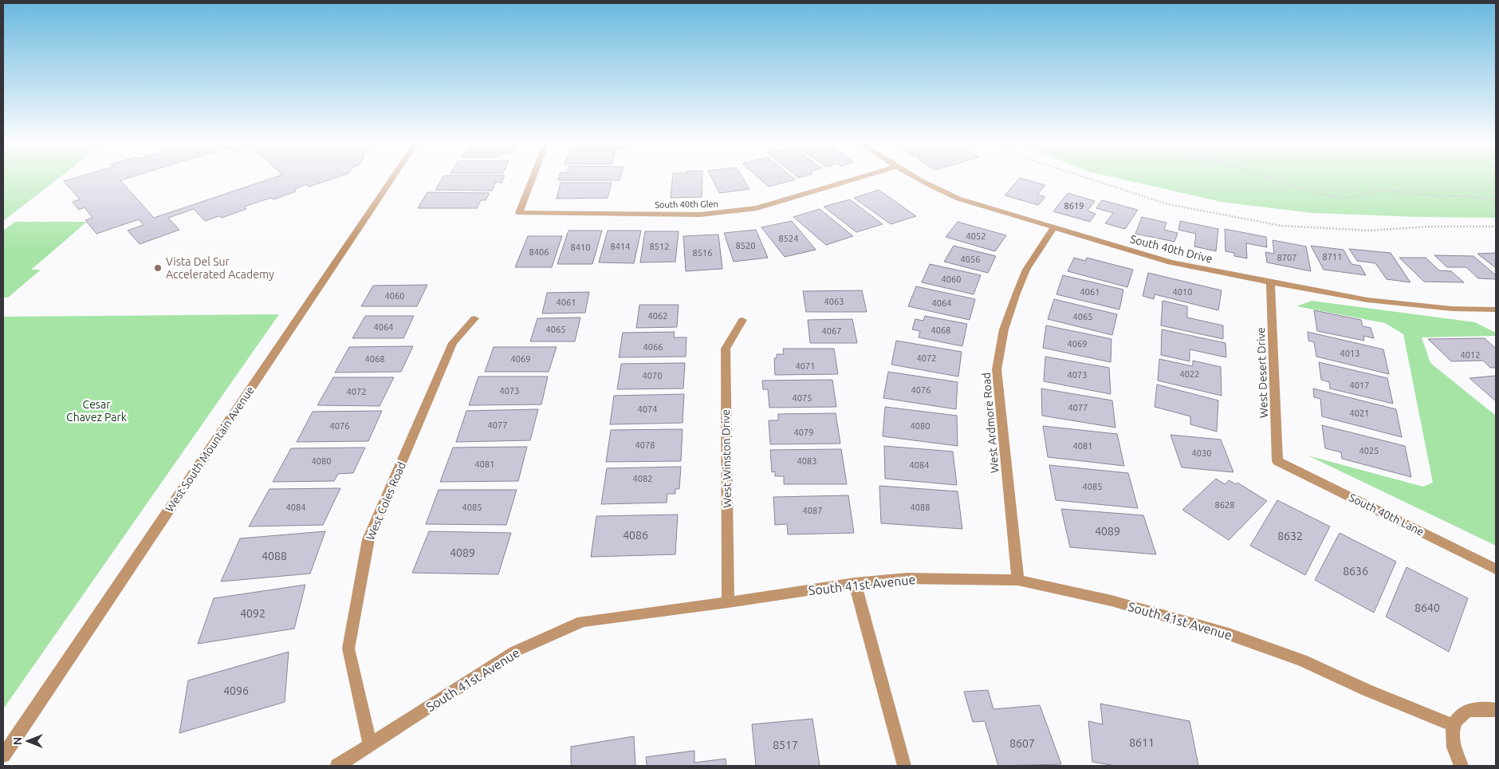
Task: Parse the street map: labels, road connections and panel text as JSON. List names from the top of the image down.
{
  "streets": {
    "street": [
      "South 40th Glen",
      "South 40th Drive",
      "West Desert Drive",
      "West Ardmore Road",
      "West South Mountain Avenue",
      "West Winston Drive",
      "West Coles Road",
      "South 40th Lane",
      "South 41st Avenue"
    ]
  },
  "crossings": [
    ["South 40th Drive", "West Desert Drive"],
    ["South 40th Drive", "West Ardmore Road"],
    ["West Desert Drive", "South 40th Lane"],
    ["West Ardmore Road", "South 41st Avenue"],
    ["West Winston Drive", "South 41st Avenue"],
    ["West Coles Road", "South 41st Avenue"]
  ],
  "parks": ["Cesar Chavez Park"],
  "places": ["Vista Del Sur Accelerated Academy"],
  "house_numbers": [
    "8619",
    "4052",
    "8524",
    "8520",
    "8414",
    "8512",
    "8410",
    "8406",
    "8516",
    "8711",
    "8707",
    "4056",
    "4060",
    "4061",
    "4010",
    "4060",
    "4063",
    "4061",
    "4064",
    "4062",
    "4065",
    "4064",
    "4065",
    "4068",
    "4067",
    "4069",
    "4066",
    "4013",
    "4012",
    "4072",
    "4068",
    "4069",
    "4071",
    "4022",
    "4073",
    "4070",
    "4017",
    "4076",
    "4073",
    "4072",
    "4075",
    "4077",
    "4074",
    "4021",
    "4077",
    "4076",
    "4080",
    "4079",
    "4078",
    "4081",
    "4025",
    "4030",
    "4080",
    "4083",
    "4081",
    "4084",
    "4082",
    "4085",
    "8628",
    "4084",
    "4085",
    "4088",
    "4087",
    "4089",
    "4086",
    "8632",
    "4089",
    "4088",
    "8636",
    "8640",
    "4092",
    "4096",
    "8611",
    "8607",
    "8517"
  ],
  "north": "left"
}
